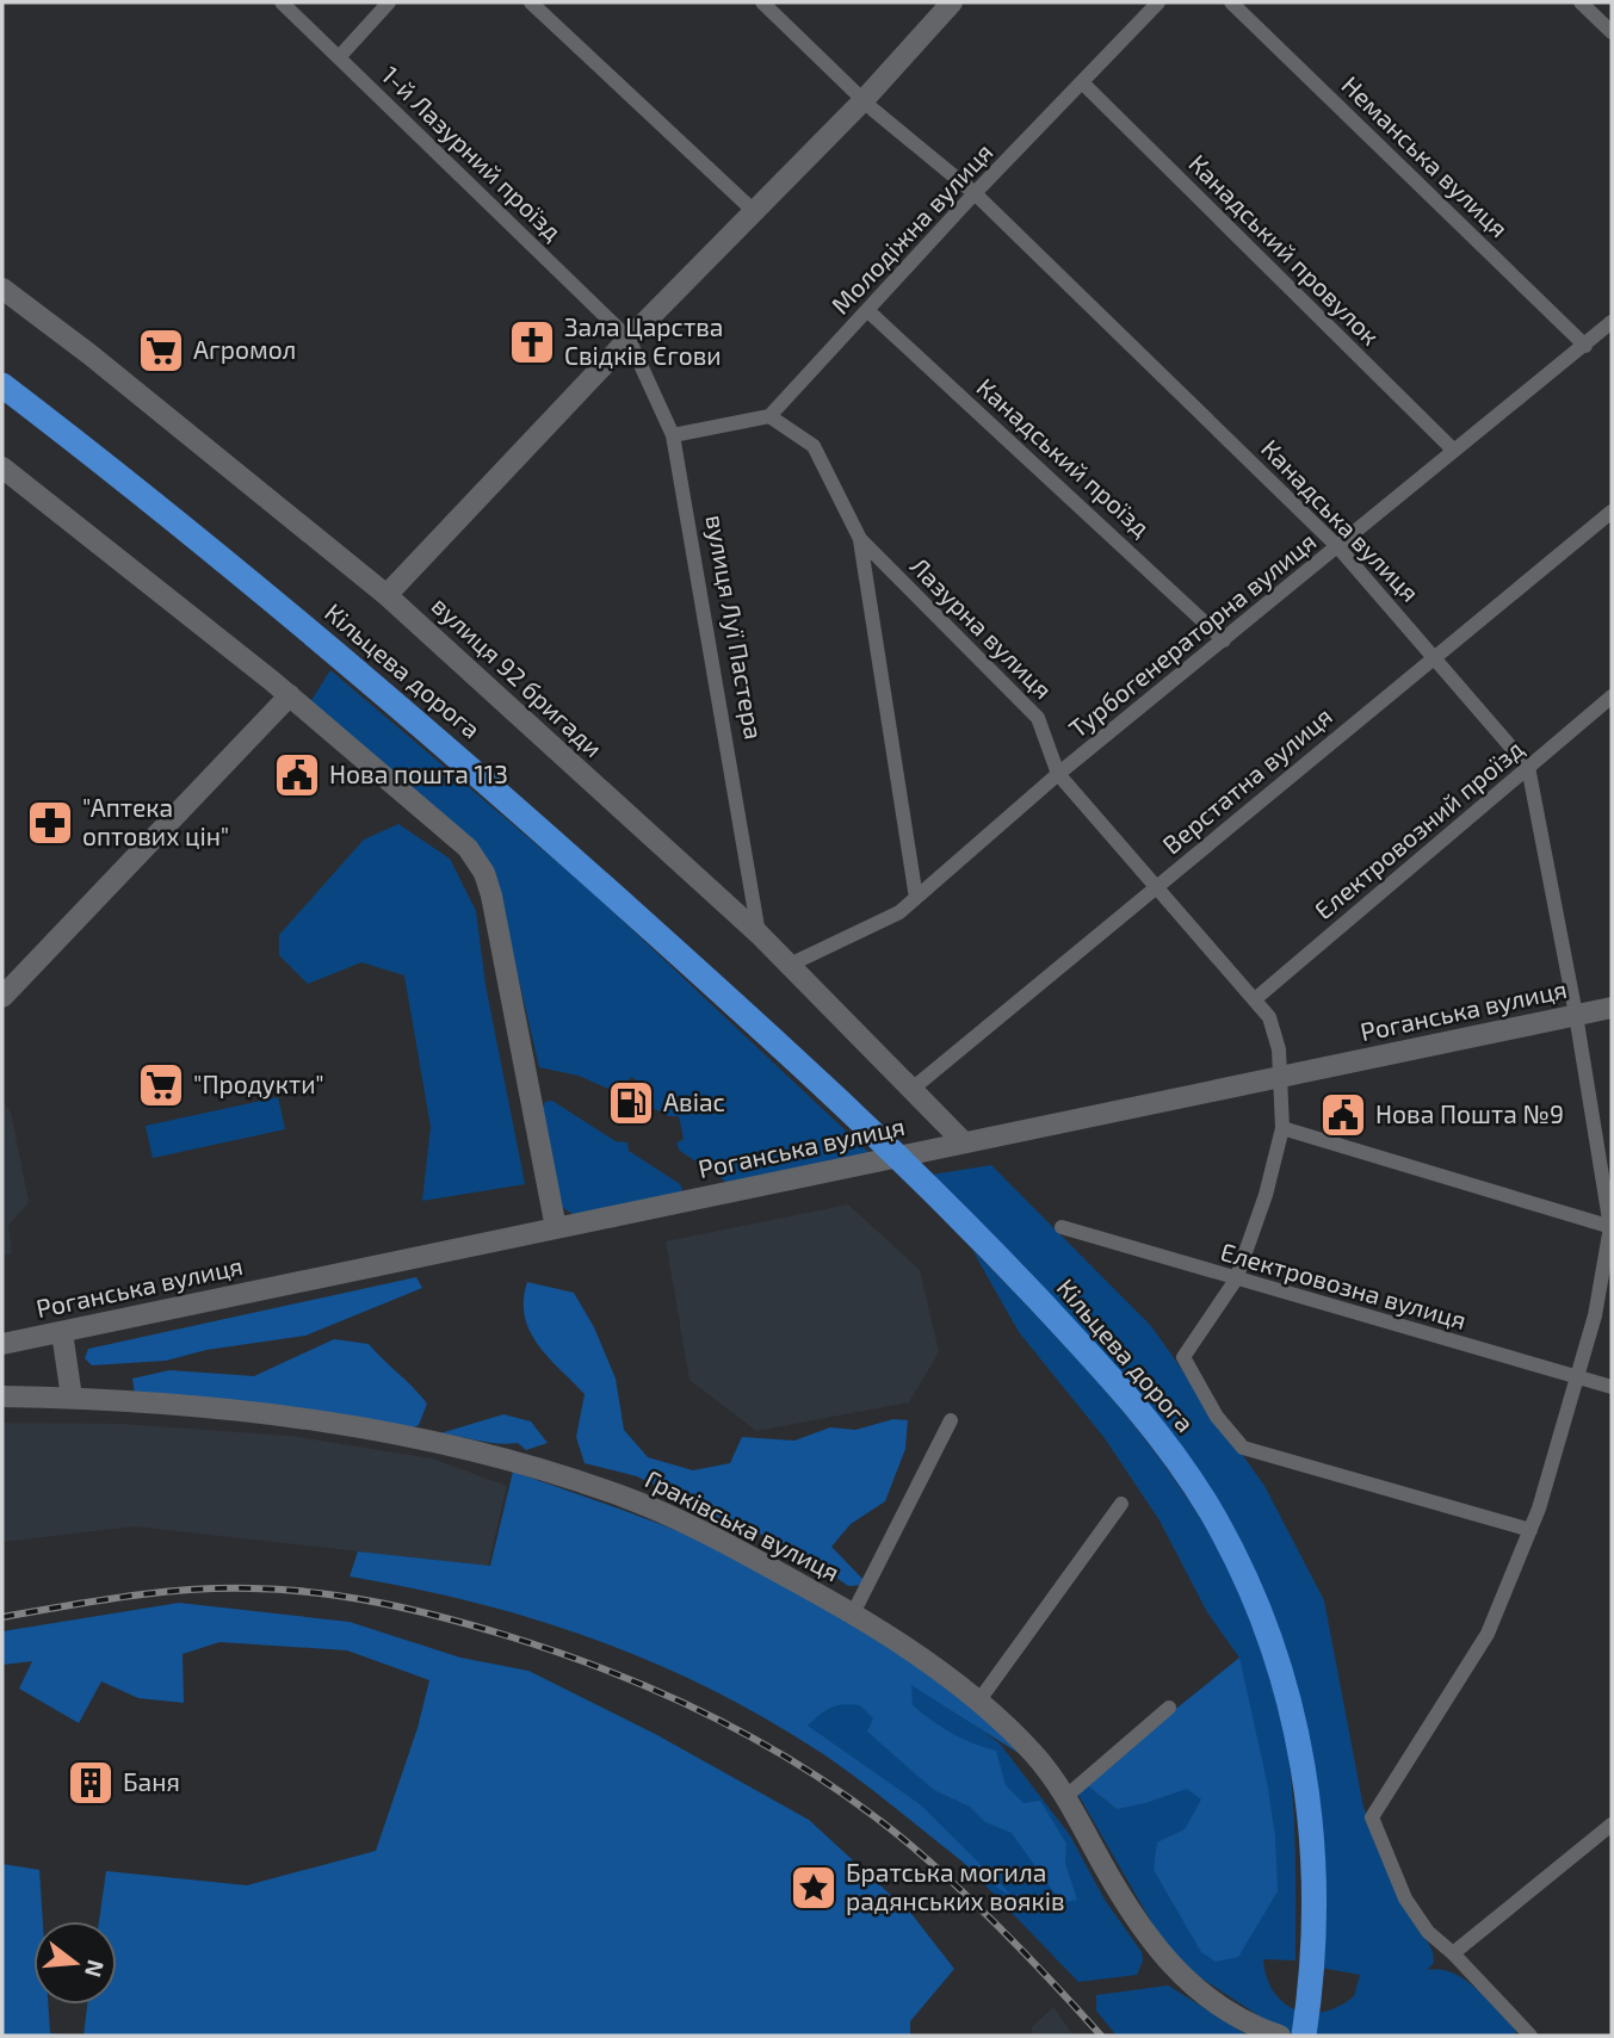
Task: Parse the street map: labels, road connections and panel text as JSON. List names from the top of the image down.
{
  "streets": {
    "highway": ["Кільцева дорога"],
    "street": [
      "1-й Лазурний проїзд",
      "Неманська вулиця",
      "Молодіжна вулиця",
      "Канадський провулок",
      "Канадський проїзд",
      "Канадська вулиця",
      "вулиця Луї Пастера",
      "Лазурна вулиця",
      "Турбогенераторна вулиця",
      "вулиця 92 бригади",
      "Верстатна вулиця",
      "Електровозний проїзд",
      "Роганська вулиця",
      "Електровозна вулиця",
      "Граківська вулиця"
    ]
  },
  "crossings": [
    ["1-й Лазурний проїзд", "вулиця Луї Пастера"],
    ["Неманська вулиця", "Турбогенераторна вулиця"],
    ["Молодіжна вулиця", "Канадський провулок"],
    ["Молодіжна вулиця", "Канадський проїзд"],
    ["Молодіжна вулиця", "Канадська вулиця"],
    ["Молодіжна вулиця", "Лазурна вулиця"],
    ["Канадський провулок", "Турбогенераторна вулиця"],
    ["Канадський проїзд", "Турбогенераторна вулиця"],
    ["Канадська вулиця", "Лазурна вулиця"],
    ["Канадська вулиця", "Турбогенераторна вулиця"],
    ["Канадська вулиця", "Верстатна вулиця"],
    ["Канадська вулиця", "Електровозний проїзд"],
    ["Канадська вулиця", "Роганська вулиця"],
    ["Канадська вулиця", "Електровозна вулиця"],
    ["вулиця Луї Пастера", "вулиця 92 бригади"],
    ["Лазурна вулиця", "Турбогенераторна вулиця"],
    ["Лазурна вулиця", "Верстатна вулиця"],
    ["Лазурна вулиця", "Електровозний проїзд"],
    ["Лазурна вулиця", "Роганська вулиця"],
    ["Лазурна вулиця", "Електровозна вулиця"],
    ["Турбогенераторна вулиця", "вулиця 92 бригади"],
    ["вулиця 92 бригади", "Верстатна вулиця"],
    ["вулиця 92 бригади", "Роганська вулиця"]
  ],
  "places": {
    "church": ["Зала Царства Свідків Єгови"],
    "supermarket": ["Агромол", "\"Продукти\""],
    "public building": ["Нова пошта 113", "Нова Пошта №9"],
    "pharmacy": ["\"Аптека оптових цін\""],
    "fuel station": ["Авіас"],
    "building": ["Баня"],
    "place": ["Братська могила радянських вояків"]
  },
  "north": "right"
}
